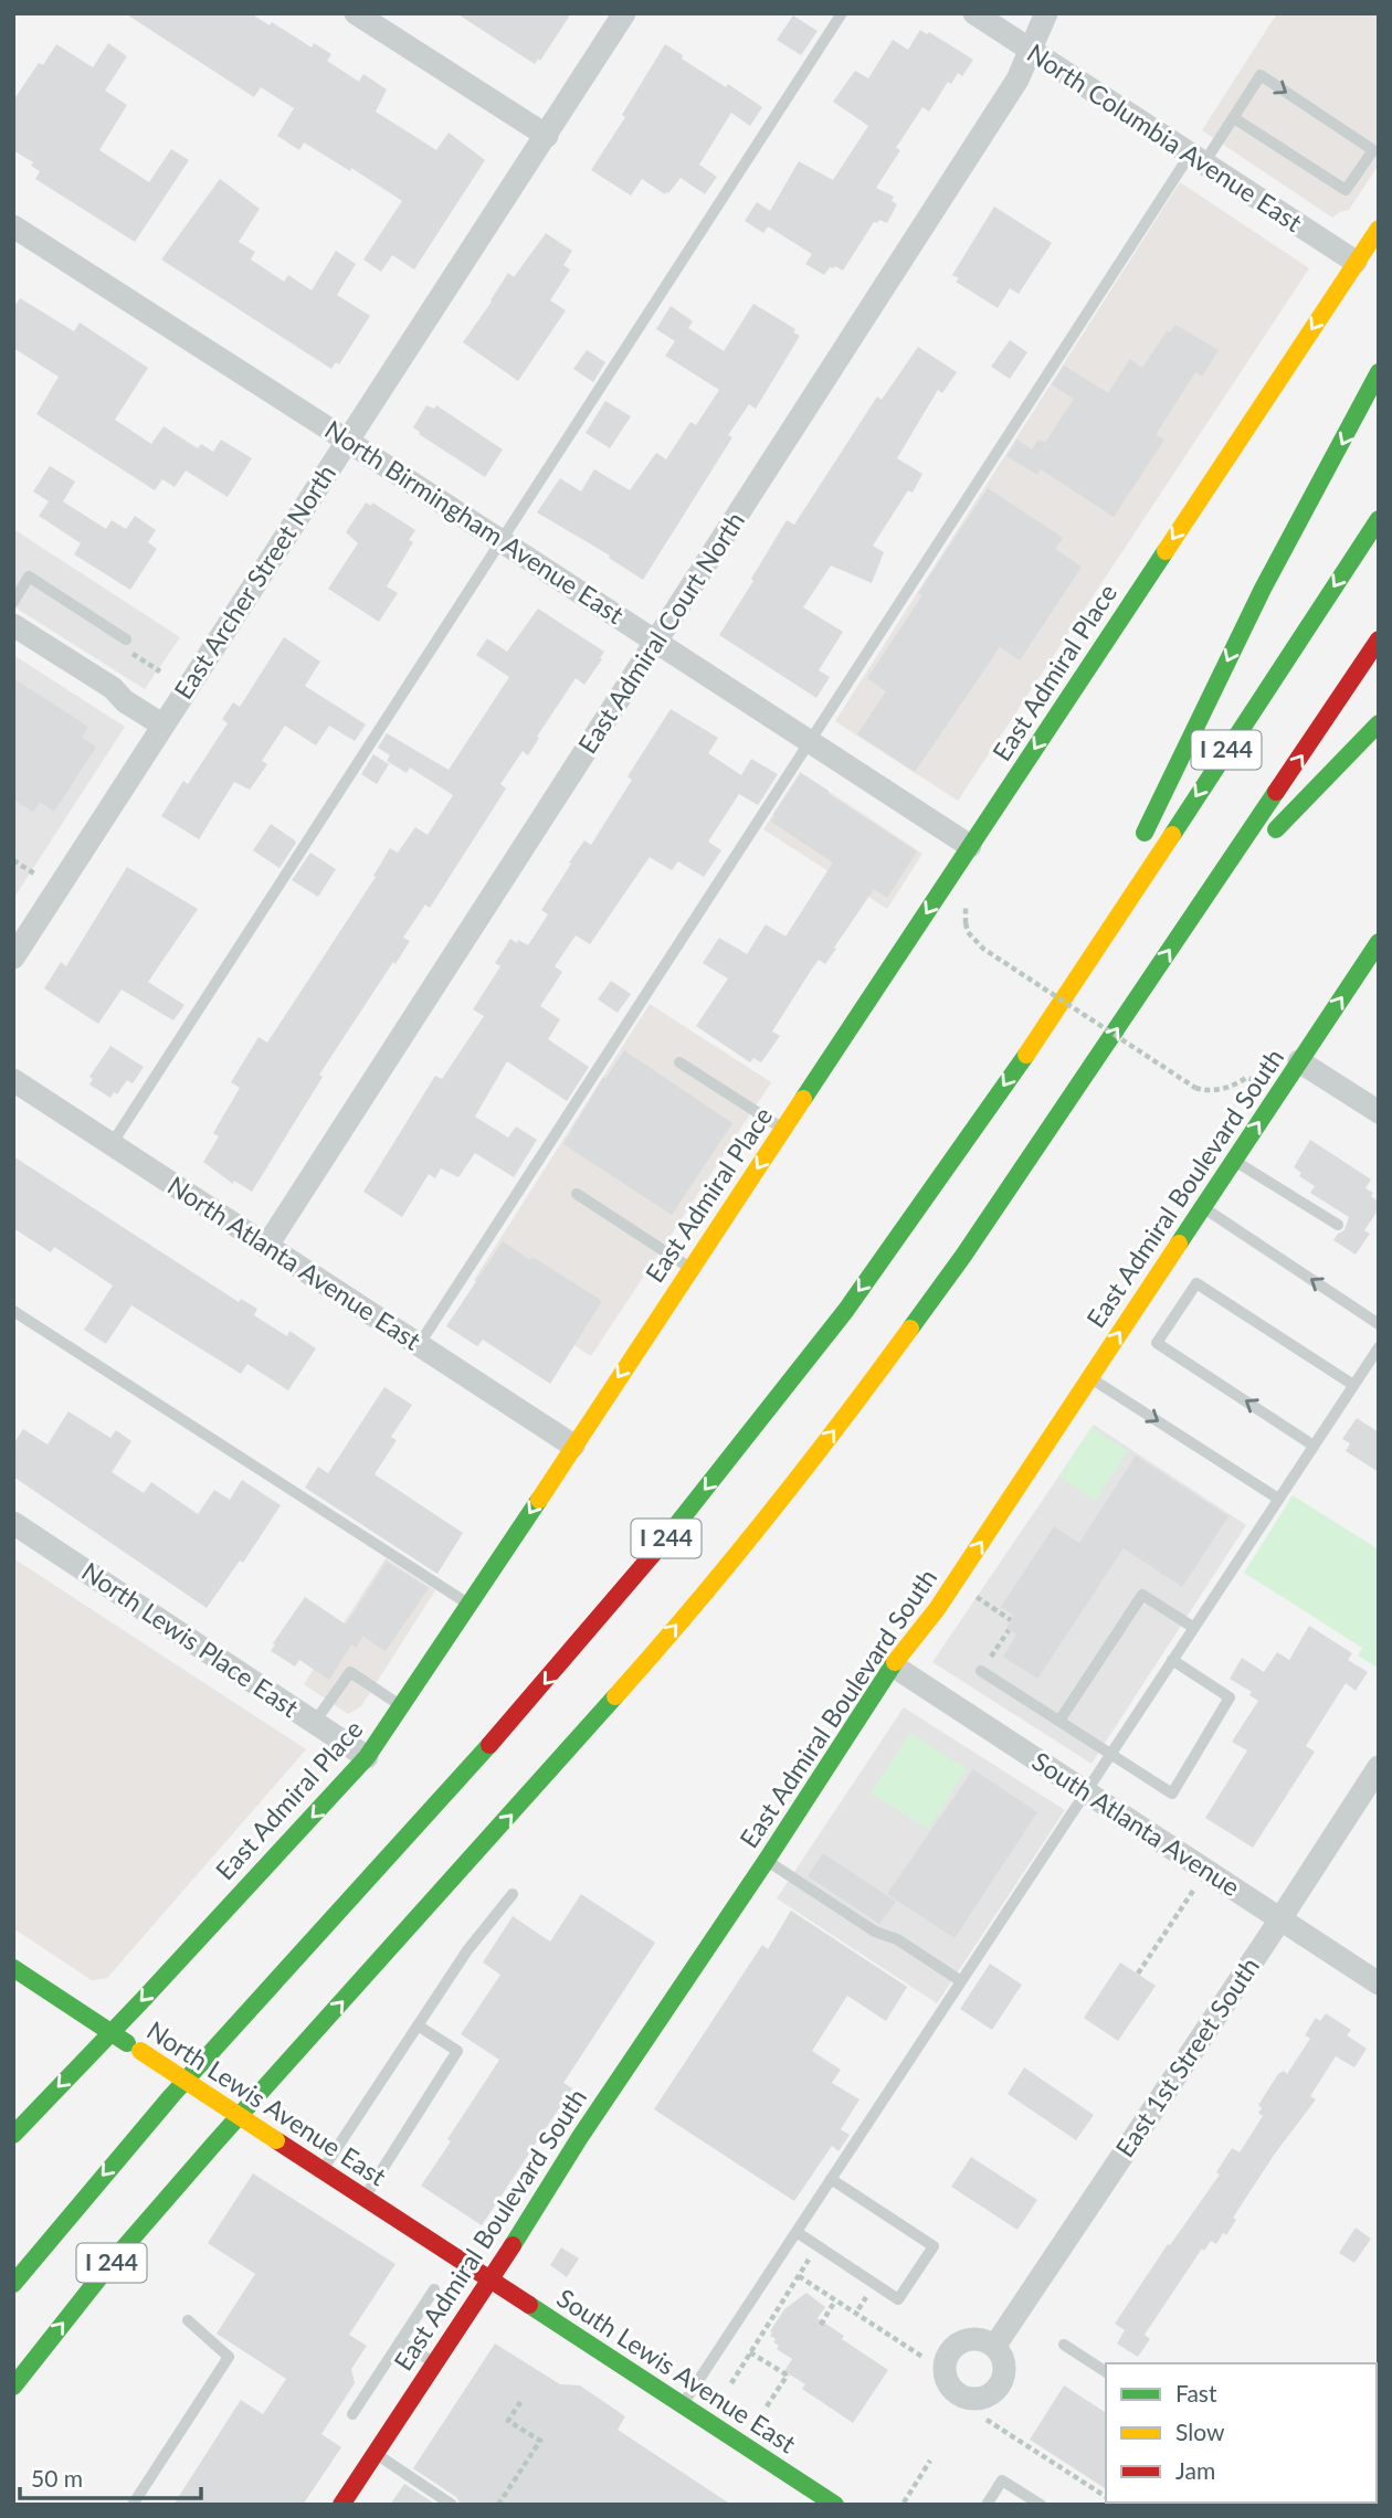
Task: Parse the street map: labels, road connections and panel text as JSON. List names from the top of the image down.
{
  "streets": {
    "main road": [
      "East Admiral Place",
      "I 244",
      "East Admiral Boulevard South",
      "North Lewis Avenue East",
      "South Lewis Avenue East"
    ],
    "street": [
      "North Columbia Avenue East",
      "North Birmingham Avenue East",
      "East Archer Street North",
      "East Admiral Court North",
      "North Atlanta Avenue East",
      "North Lewis Place East",
      "South Atlanta Avenue",
      "East 1st Street South"
    ]
  },
  "crossings": [
    ["North Columbia Avenue East", "East Admiral Court North"],
    ["North Columbia Avenue East", "East Admiral Place"],
    ["North Birmingham Avenue East", "East Archer Street North"],
    ["North Birmingham Avenue East", "East Admiral Court North"],
    ["North Birmingham Avenue East", "East Admiral Place"],
    ["East Admiral Court North", "North Atlanta Avenue East"],
    ["East Admiral Place", "North Atlanta Avenue East"],
    ["East Admiral Place", "North Lewis Place East"],
    ["East Admiral Place", "North Lewis Avenue East"],
    ["East Admiral Boulevard South", "South Atlanta Avenue"],
    ["East Admiral Boulevard South", "North Lewis Avenue East"],
    ["East Admiral Boulevard South", "South Lewis Avenue East"],
    ["South Atlanta Avenue", "East 1st Street South"],
    ["North Lewis Avenue East", "South Lewis Avenue East"]
  ],
  "one_way": ["East Admiral Boulevard South"],
  "legend": ["Fast", "Slow", "Jam"],
  "scale_bar": "50 m"
}
